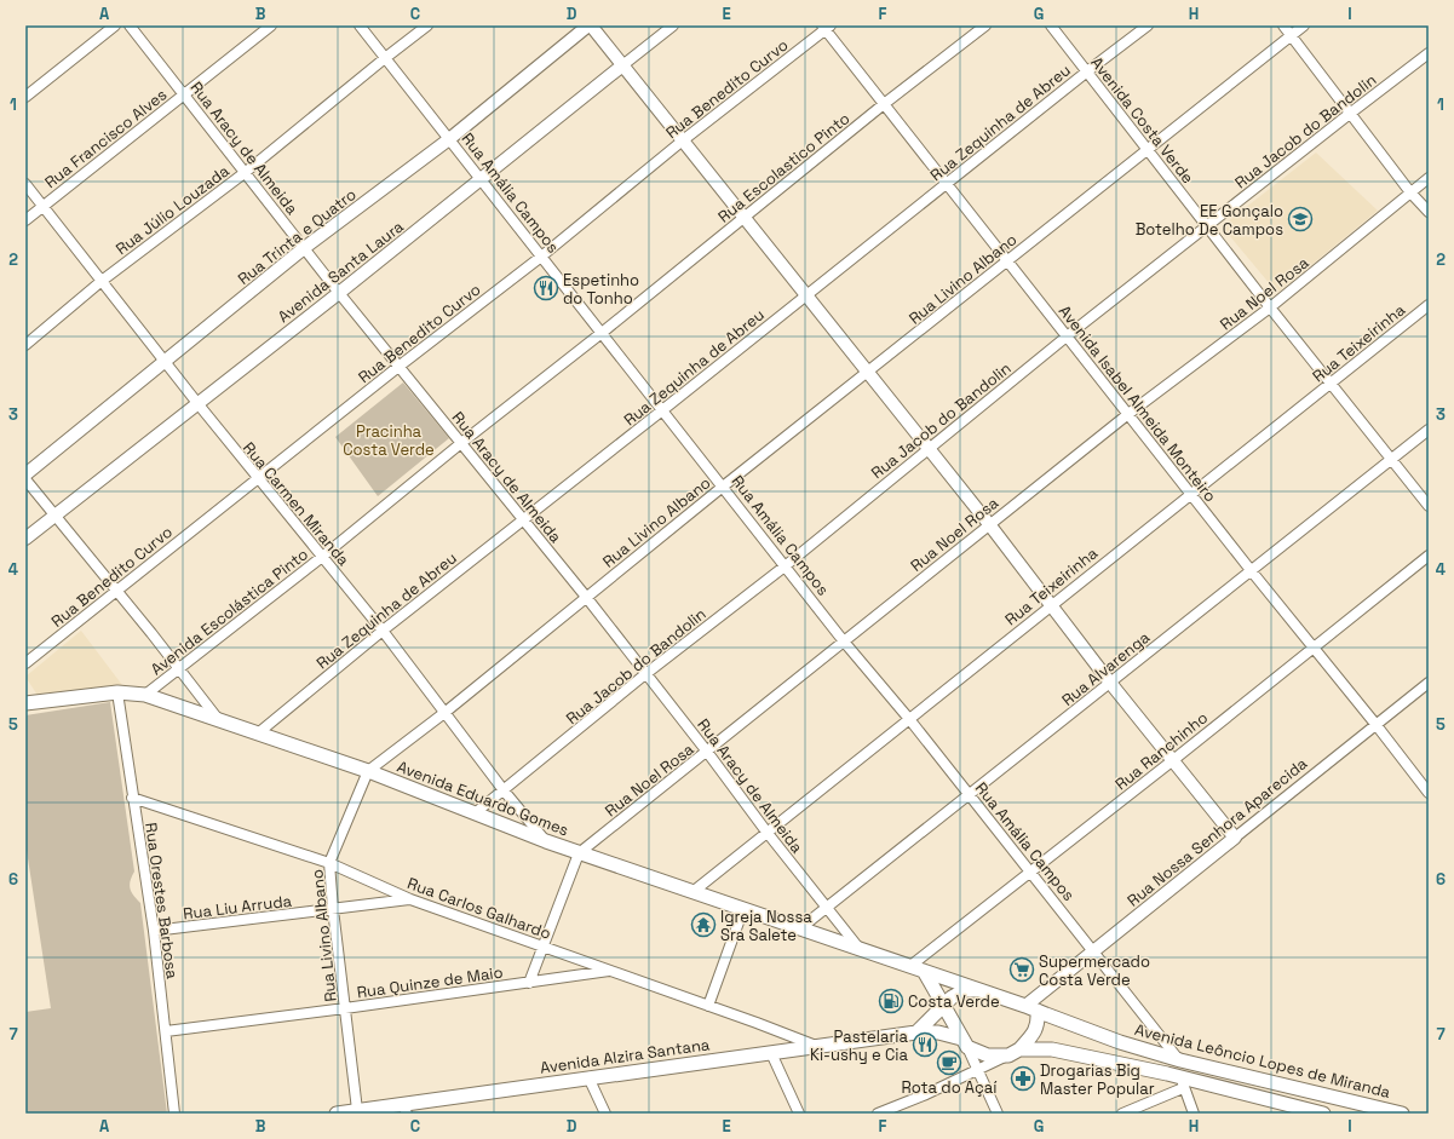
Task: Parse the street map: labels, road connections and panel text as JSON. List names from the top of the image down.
{
  "streets": {
    "main road": ["Avenida Eduardo Gomes", "Avenida Alzira Santana", "Avenida Leôncio Lopes de Miranda"],
    "street": [
      "Rua Benedito Curvo",
      "Avenida Costa Verde",
      "Rua Zequinha de Abreu",
      "Rua Jacob do Bandolin",
      "Rua Francisco Alves",
      "Rua Aracy de Almeida",
      "Rua Escolastico Pinto",
      "Rua Amália Campos",
      "Rua Júlio Louzada",
      "Rua Trinta e Quatro",
      "Avenida Santa Laura",
      "Rua Livino Albano",
      "Rua Noel Rosa",
      "Rua Teixeirinha",
      "Avenida Isabel Almeida Monteiro",
      "Rua Carmen Miranda",
      "Avenida Escolástica Pinto",
      "Rua Alvarenga",
      "Rua Ranchinho",
      "Rua Nossa Senhora Aparecida",
      "Rua Orestes Barbosa",
      "Rua Liu Arruda",
      "Rua Carlos Galhardo",
      "Rua Quinze de Maio"
    ]
  },
  "crossings": [
    ["Rua Benedito Curvo", "Rua Aracy de Almeida"],
    ["Rua Benedito Curvo", "Rua Amália Campos"],
    ["Rua Benedito Curvo", "Avenida Isabel Almeida Monteiro"],
    ["Rua Benedito Curvo", "Rua Carmen Miranda"],
    ["Avenida Costa Verde", "Rua Zequinha de Abreu"],
    ["Avenida Costa Verde", "Rua Jacob do Bandolin"],
    ["Avenida Costa Verde", "Rua Livino Albano"],
    ["Avenida Costa Verde", "Rua Noel Rosa"],
    ["Avenida Costa Verde", "Rua Teixeirinha"],
    ["Avenida Costa Verde", "Rua Alvarenga"],
    ["Rua Zequinha de Abreu", "Rua Aracy de Almeida"],
    ["Rua Zequinha de Abreu", "Rua Amália Campos"],
    ["Rua Zequinha de Abreu", "Avenida Isabel Almeida Monteiro"],
    ["Rua Zequinha de Abreu", "Rua Carmen Miranda"],
    ["Rua Zequinha de Abreu", "Avenida Eduardo Gomes"],
    ["Rua Jacob do Bandolin", "Rua Aracy de Almeida"],
    ["Rua Jacob do Bandolin", "Rua Amália Campos"],
    ["Rua Jacob do Bandolin", "Avenida Isabel Almeida Monteiro"],
    ["Rua Jacob do Bandolin", "Rua Carmen Miranda"],
    ["Rua Jacob do Bandolin", "Avenida Eduardo Gomes"],
    ["Rua Francisco Alves", "Rua Aracy de Almeida"],
    ["Rua Francisco Alves", "Rua Carmen Miranda"],
    ["Rua Aracy de Almeida", "Rua Júlio Louzada"],
    ["Rua Aracy de Almeida", "Rua Trinta e Quatro"],
    ["Rua Aracy de Almeida", "Avenida Santa Laura"],
    ["Rua Aracy de Almeida", "Rua Livino Albano"],
    ["Rua Aracy de Almeida", "Rua Noel Rosa"],
    ["Rua Aracy de Almeida", "Rua Teixeirinha"],
    ["Rua Aracy de Almeida", "Avenida Escolástica Pinto"],
    ["Rua Aracy de Almeida", "Rua Alvarenga"],
    ["Rua Aracy de Almeida", "Avenida Eduardo Gomes"],
    ["Rua Escolastico Pinto", "Rua Amália Campos"],
    ["Rua Escolastico Pinto", "Avenida Isabel Almeida Monteiro"],
    ["Rua Escolastico Pinto", "Avenida Escolástica Pinto"],
    ["Rua Amália Campos", "Rua Júlio Louzada"],
    ["Rua Amália Campos", "Rua Trinta e Quatro"],
    ["Rua Amália Campos", "Avenida Santa Laura"],
    ["Rua Amália Campos", "Rua Livino Albano"],
    ["Rua Amália Campos", "Rua Noel Rosa"],
    ["Rua Amália Campos", "Rua Teixeirinha"],
    ["Rua Amália Campos", "Avenida Escolástica Pinto"],
    ["Rua Amália Campos", "Rua Alvarenga"],
    ["Rua Amália Campos", "Rua Ranchinho"],
    ["Rua Amália Campos", "Rua Nossa Senhora Aparecida"],
    ["Rua Amália Campos", "Avenida Leôncio Lopes de Miranda"],
    ["Rua Júlio Louzada", "Rua Carmen Miranda"],
    ["Rua Trinta e Quatro", "Rua Carmen Miranda"],
    ["Avenida Santa Laura", "Rua Carmen Miranda"],
    ["Rua Livino Albano", "Avenida Isabel Almeida Monteiro"],
    ["Rua Livino Albano", "Rua Carmen Miranda"],
    ["Rua Livino Albano", "Avenida Eduardo Gomes"],
    ["Rua Livino Albano", "Rua Liu Arruda"],
    ["Rua Livino Albano", "Rua Carlos Galhardo"],
    ["Rua Livino Albano", "Rua Quinze de Maio"],
    ["Rua Livino Albano", "Avenida Alzira Santana"],
    ["Rua Noel Rosa", "Avenida Isabel Almeida Monteiro"],
    ["Rua Noel Rosa", "Avenida Eduardo Gomes"],
    ["Rua Teixeirinha", "Avenida Isabel Almeida Monteiro"],
    ["Rua Teixeirinha", "Avenida Eduardo Gomes"],
    ["Avenida Isabel Almeida Monteiro", "Rua Alvarenga"],
    ["Avenida Isabel Almeida Monteiro", "Rua Ranchinho"],
    ["Avenida Isabel Almeida Monteiro", "Rua Nossa Senhora Aparecida"],
    ["Rua Carmen Miranda", "Avenida Escolástica Pinto"],
    ["Rua Carmen Miranda", "Avenida Eduardo Gomes"],
    ["Avenida Escolástica Pinto", "Avenida Eduardo Gomes"],
    ["Rua Alvarenga", "Avenida Eduardo Gomes"],
    ["Rua Ranchinho", "Avenida Eduardo Gomes"],
    ["Avenida Eduardo Gomes", "Rua Nossa Senhora Aparecida"],
    ["Avenida Eduardo Gomes", "Rua Orestes Barbosa"],
    ["Avenida Eduardo Gomes", "Avenida Leôncio Lopes de Miranda"],
    ["Rua Nossa Senhora Aparecida", "Avenida Leôncio Lopes de Miranda"],
    ["Rua Orestes Barbosa", "Rua Liu Arruda"],
    ["Rua Orestes Barbosa", "Rua Carlos Galhardo"],
    ["Rua Orestes Barbosa", "Rua Quinze de Maio"],
    ["Rua Liu Arruda", "Rua Carlos Galhardo"],
    ["Rua Carlos Galhardo", "Rua Quinze de Maio"],
    ["Rua Carlos Galhardo", "Avenida Alzira Santana"]
  ],
  "parks": ["Pracinha Costa Verde"],
  "places": {
    "school or university": ["EE Gonçalo Botelho De Campos"],
    "restaurant": ["Espetinho do Tonho", "Pastelaria Ki-ushy e Cia"],
    "temple": ["Igreja Nossa Sra Salete"],
    "supermarket": ["Supermercado Costa Verde"],
    "fuel station": ["Costa Verde"],
    "cafe": ["Rota do Açaí"],
    "pharmacy": ["Drogarias Big Master Popular"]
  },
  "grid": {
    "columns": [
      "A",
      "B",
      "C",
      "D",
      "E",
      "F",
      "G",
      "H",
      "I"
    ],
    "rows": [
      "1",
      "2",
      "3",
      "4",
      "5",
      "6",
      "7"
    ]
  }
}
